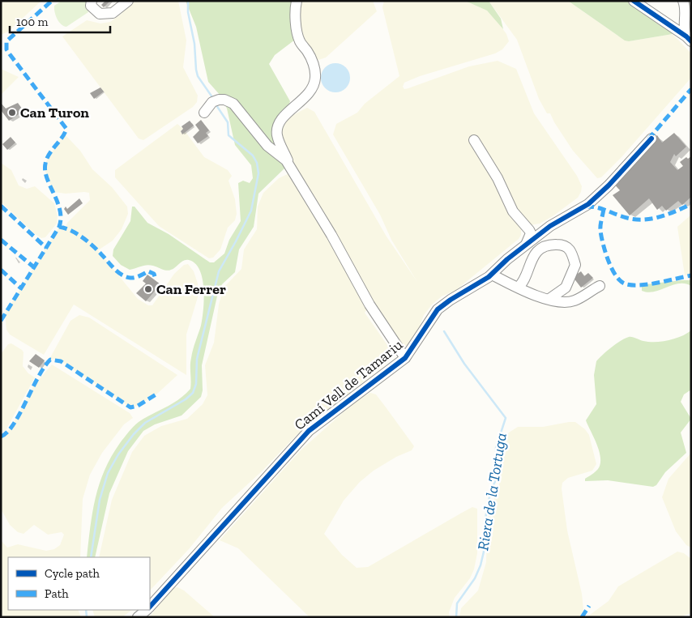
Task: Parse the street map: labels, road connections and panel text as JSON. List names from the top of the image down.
{
  "streets": {
    "street": ["Camí Vell de Tamariu"]
  },
  "water": ["Riera de la Tortuga"],
  "places": ["Can Turon", "Can Ferrer"],
  "legend": ["Cycle path", "Path"],
  "scale_bar": "100 m"
}
